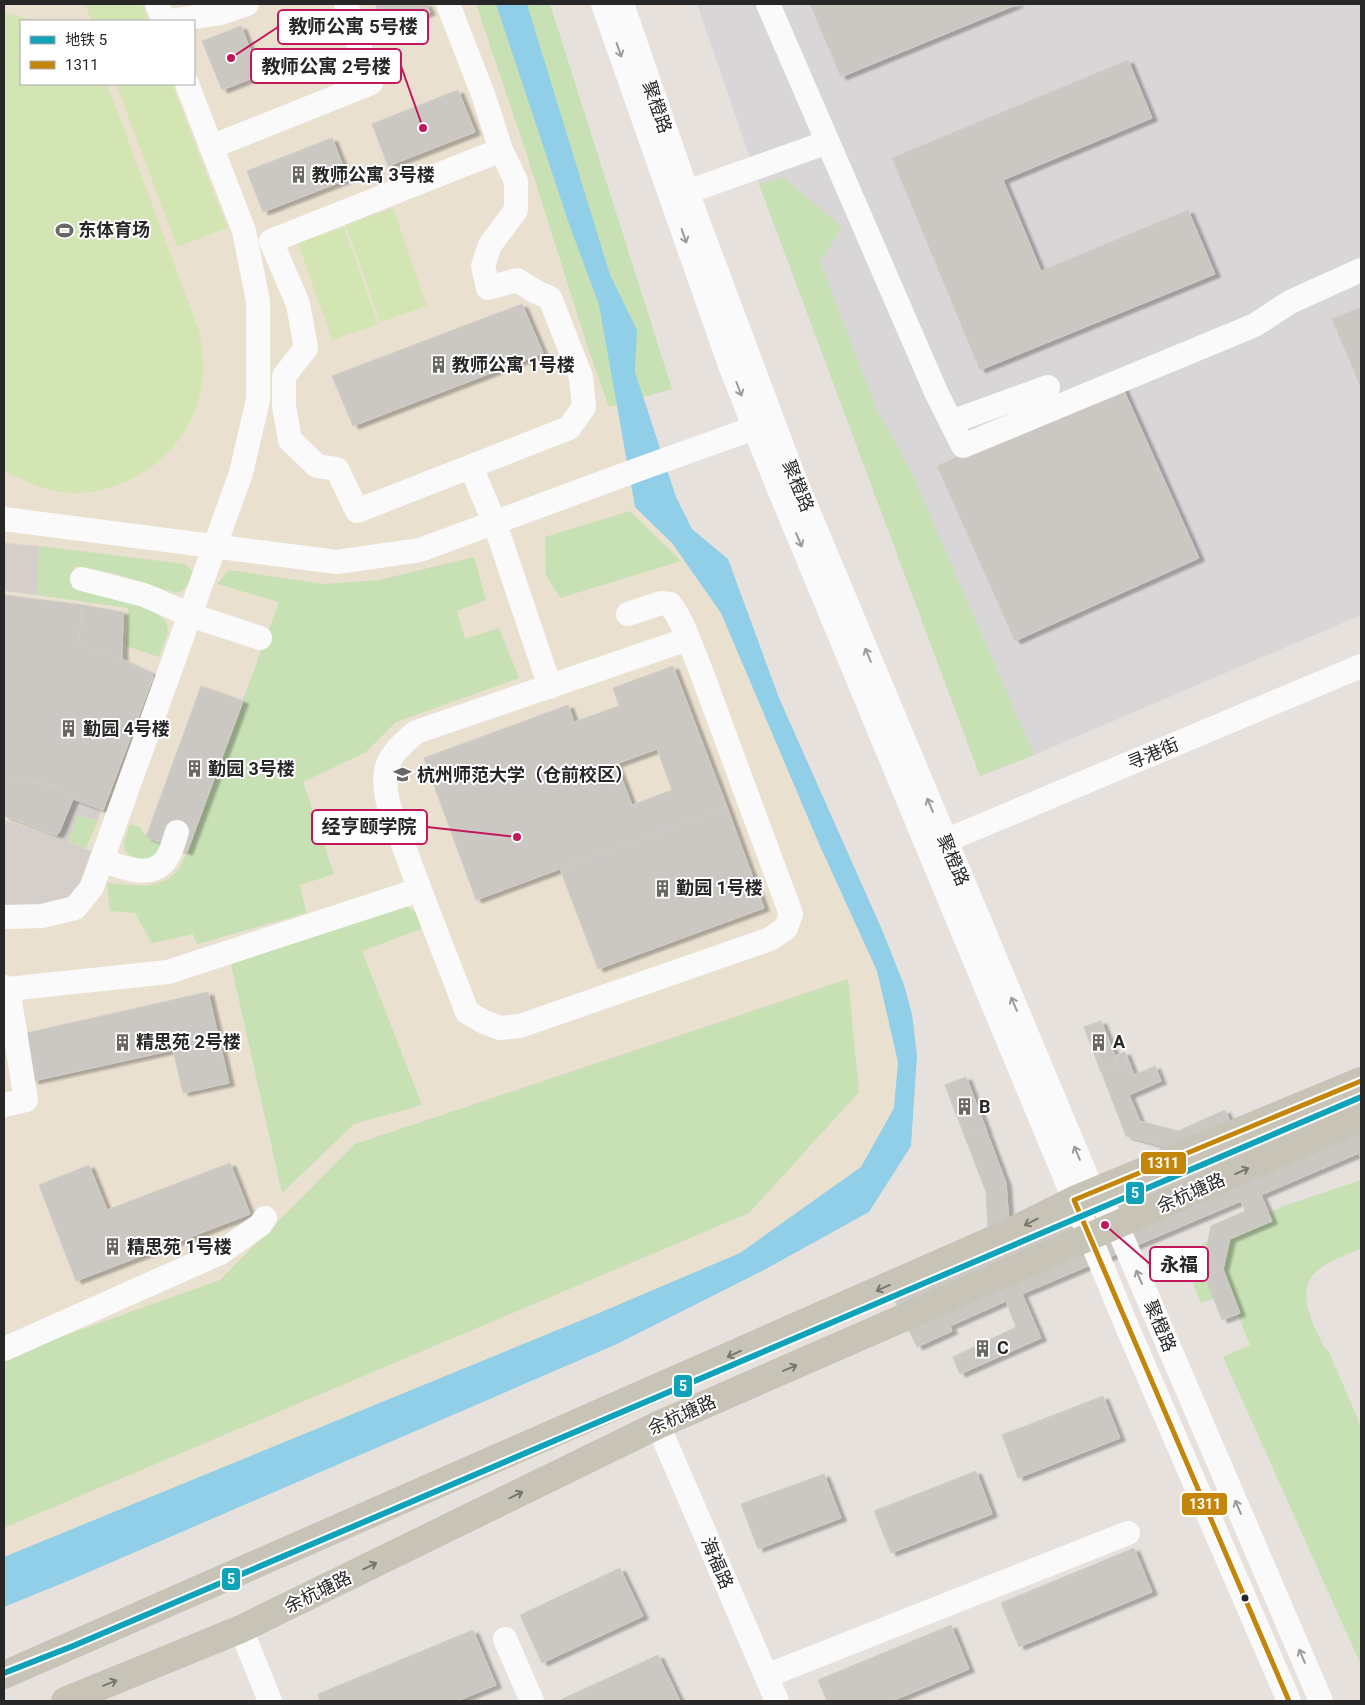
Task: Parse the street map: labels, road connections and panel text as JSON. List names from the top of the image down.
{
  "streets": {
    "main road": ["余杭塘路"],
    "street": ["聚橙路", "寻港街", "海福路"]
  },
  "crossings": [
    ["聚橙路", "寻港街"],
    ["聚橙路", "余杭塘路"],
    ["余杭塘路", "海福路"]
  ],
  "places": {
    "other": [
      "教师公寓 5号楼",
      "教师公寓 2号楼",
      "经亨颐学院",
      "永福"
    ],
    "building": [
      "教师公寓 3号楼",
      "教师公寓 1号楼",
      "勤园 4号楼",
      "勤园 3号楼",
      "勤园 1号楼",
      "精思苑 2号楼",
      "A",
      "B",
      "精思苑 1号楼",
      "C"
    ],
    "sports": ["东体育场"],
    "school or university": ["杭州师范大学（仓前校区）"]
  },
  "lines": ["transit line 1311", "metro line 5"],
  "legend": ["地铁 5", "1311"]
}
